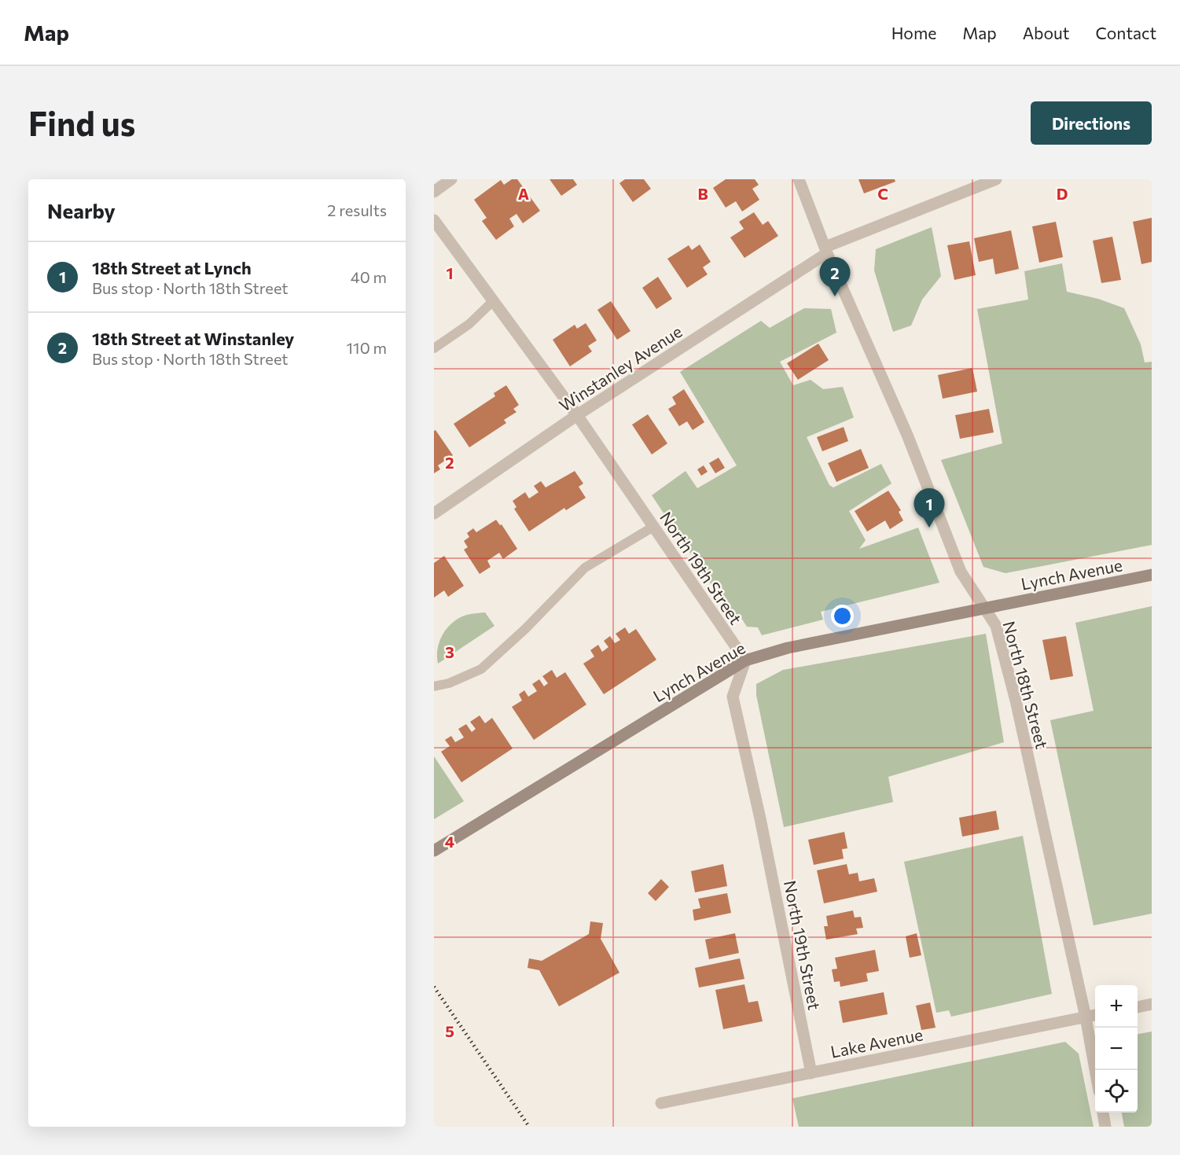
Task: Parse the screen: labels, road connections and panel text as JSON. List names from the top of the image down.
{
  "streets": {
    "street": [
      "Winstanley Avenue",
      "North 19th Street",
      "Lynch Avenue",
      "North 18th Street",
      "Lake Avenue"
    ]
  },
  "crossings": [
    ["Winstanley Avenue", "North 19th Street"],
    ["Winstanley Avenue", "North 18th Street"],
    ["North 19th Street", "Lynch Avenue"],
    ["North 19th Street", "Lake Avenue"],
    ["Lynch Avenue", "North 18th Street"],
    ["North 18th Street", "Lake Avenue"]
  ],
  "page": {
    "header": "Map",
    "nav": [
      "Home",
      "Map",
      "About",
      "Contact"
    ],
    "buttons": "Directions",
    "title": "Find us",
    "heading": ["Nearby", "2 results"],
    "list": [
      {
        "mark": "1",
        "name": "18th Street at Lynch",
        "note": "Bus stop · North 18th Street",
        "value": "40 m"
      },
      {
        "mark": "2",
        "name": "18th Street at Winstanley",
        "note": "Bus stop · North 18th Street",
        "value": "110 m"
      }
    ],
    "pins": ["2", "1"],
    "map_buttons": ["+", "−"]
  },
  "grid": {
    "columns": [
      "A",
      "B",
      "C",
      "D"
    ],
    "rows": [
      "1",
      "2",
      "3",
      "4",
      "5"
    ]
  }
}
